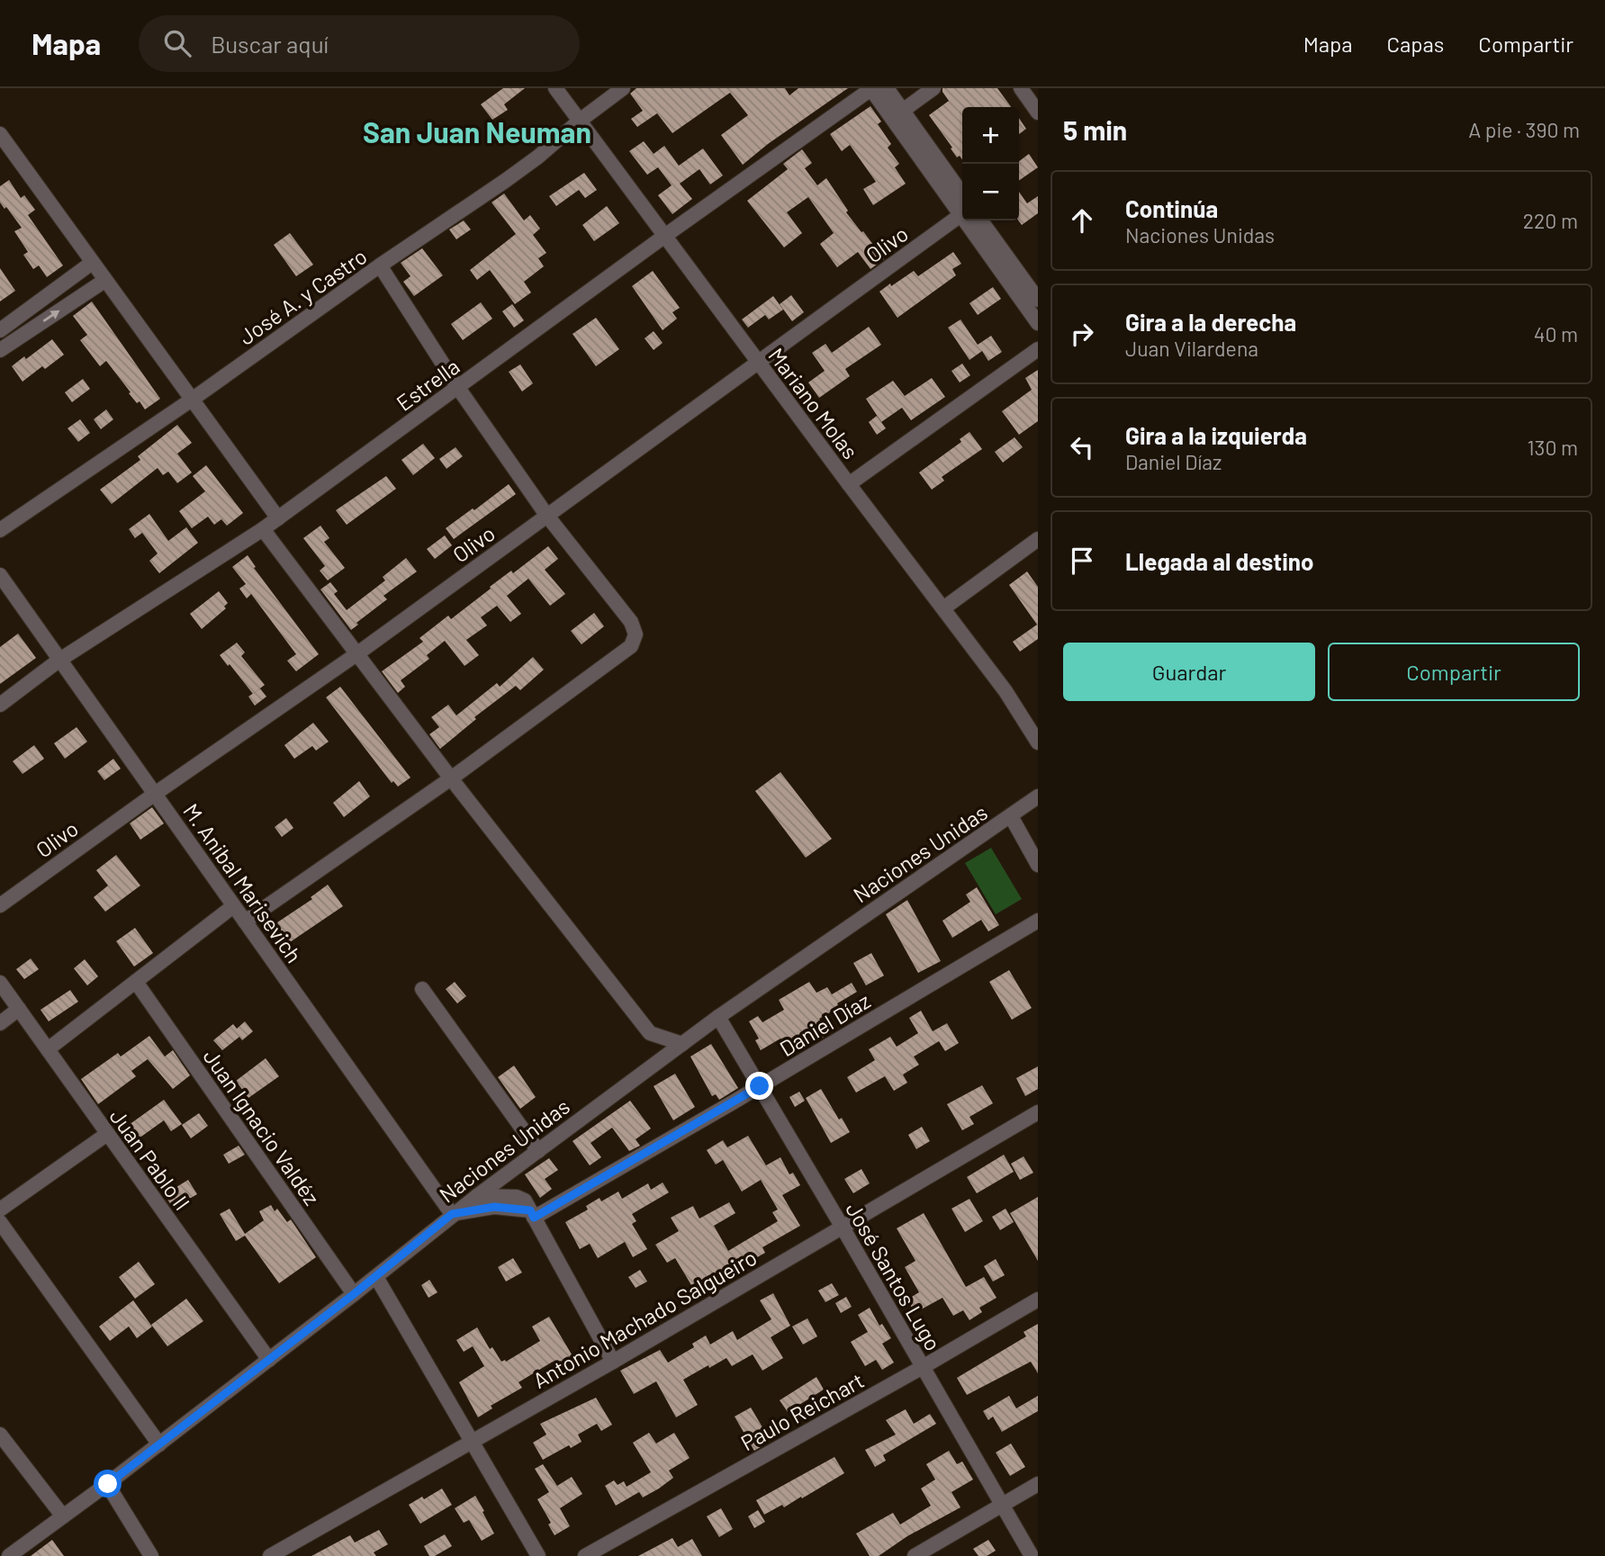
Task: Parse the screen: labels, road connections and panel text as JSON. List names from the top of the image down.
{
  "streets": {
    "street": [
      "Olivo",
      "José A. y Castro",
      "Estrella",
      "Mariano Molas",
      "Naciones Unidas",
      "M. Anibal Marisevich",
      "Daniel Díaz",
      "Juan Ignacio Valdéz",
      "Juan Pablo II",
      "José Santos Lugo",
      "Antonio Machado Salgueiro",
      "Paulo Reichart"
    ]
  },
  "crossings": [
    ["Olivo", "Mariano Molas"],
    ["Olivo", "M. Anibal Marisevich"],
    ["José A. y Castro", "Mariano Molas"],
    ["Estrella", "Mariano Molas"],
    ["Estrella", "M. Anibal Marisevich"],
    ["Naciones Unidas", "M. Anibal Marisevich"],
    ["Naciones Unidas", "Juan Ignacio Valdéz"],
    ["Naciones Unidas", "Juan Pablo II"],
    ["Naciones Unidas", "José Santos Lugo"],
    ["Daniel Díaz", "José Santos Lugo"],
    ["José Santos Lugo", "Antonio Machado Salgueiro"],
    ["José Santos Lugo", "Paulo Reichart"]
  ],
  "districts": ["San Juan Neuman"],
  "page": {
    "header": "Mapa",
    "search": "Buscar aquí",
    "nav": ["Mapa", "Capas", "Compartir"],
    "heading": ["5 min", "A pie · 390 m"],
    "map_buttons": ["+", "−"],
    "list": [
      ["Continúa", "Naciones Unidas", "220 m"],
      ["Gira a la derecha", "Juan Vilardena", "40 m"],
      ["Gira a la izquierda", "Daniel Díaz", "130 m"],
      "Llegada al destino"
    ],
    "buttons": ["Guardar", "Compartir"]
  }
}
